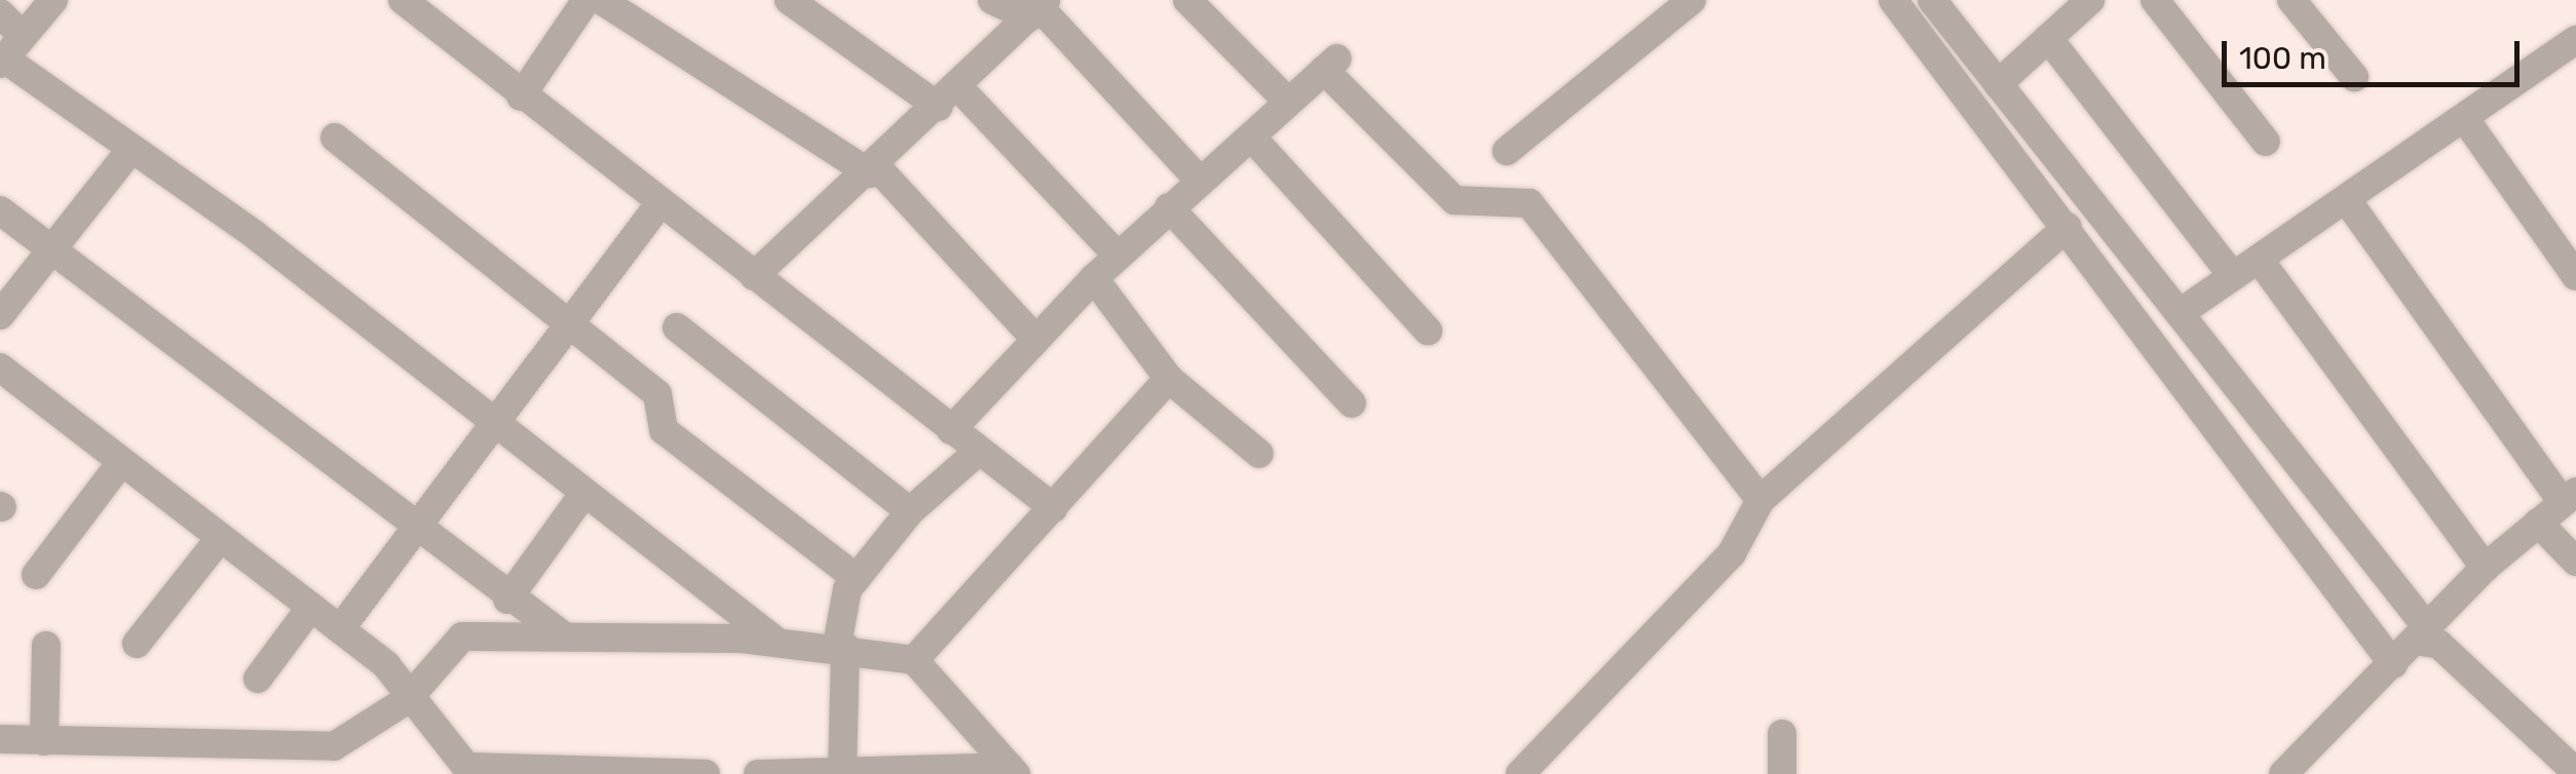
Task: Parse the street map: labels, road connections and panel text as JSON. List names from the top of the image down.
{
  "scale_bar": "100 m"
}
